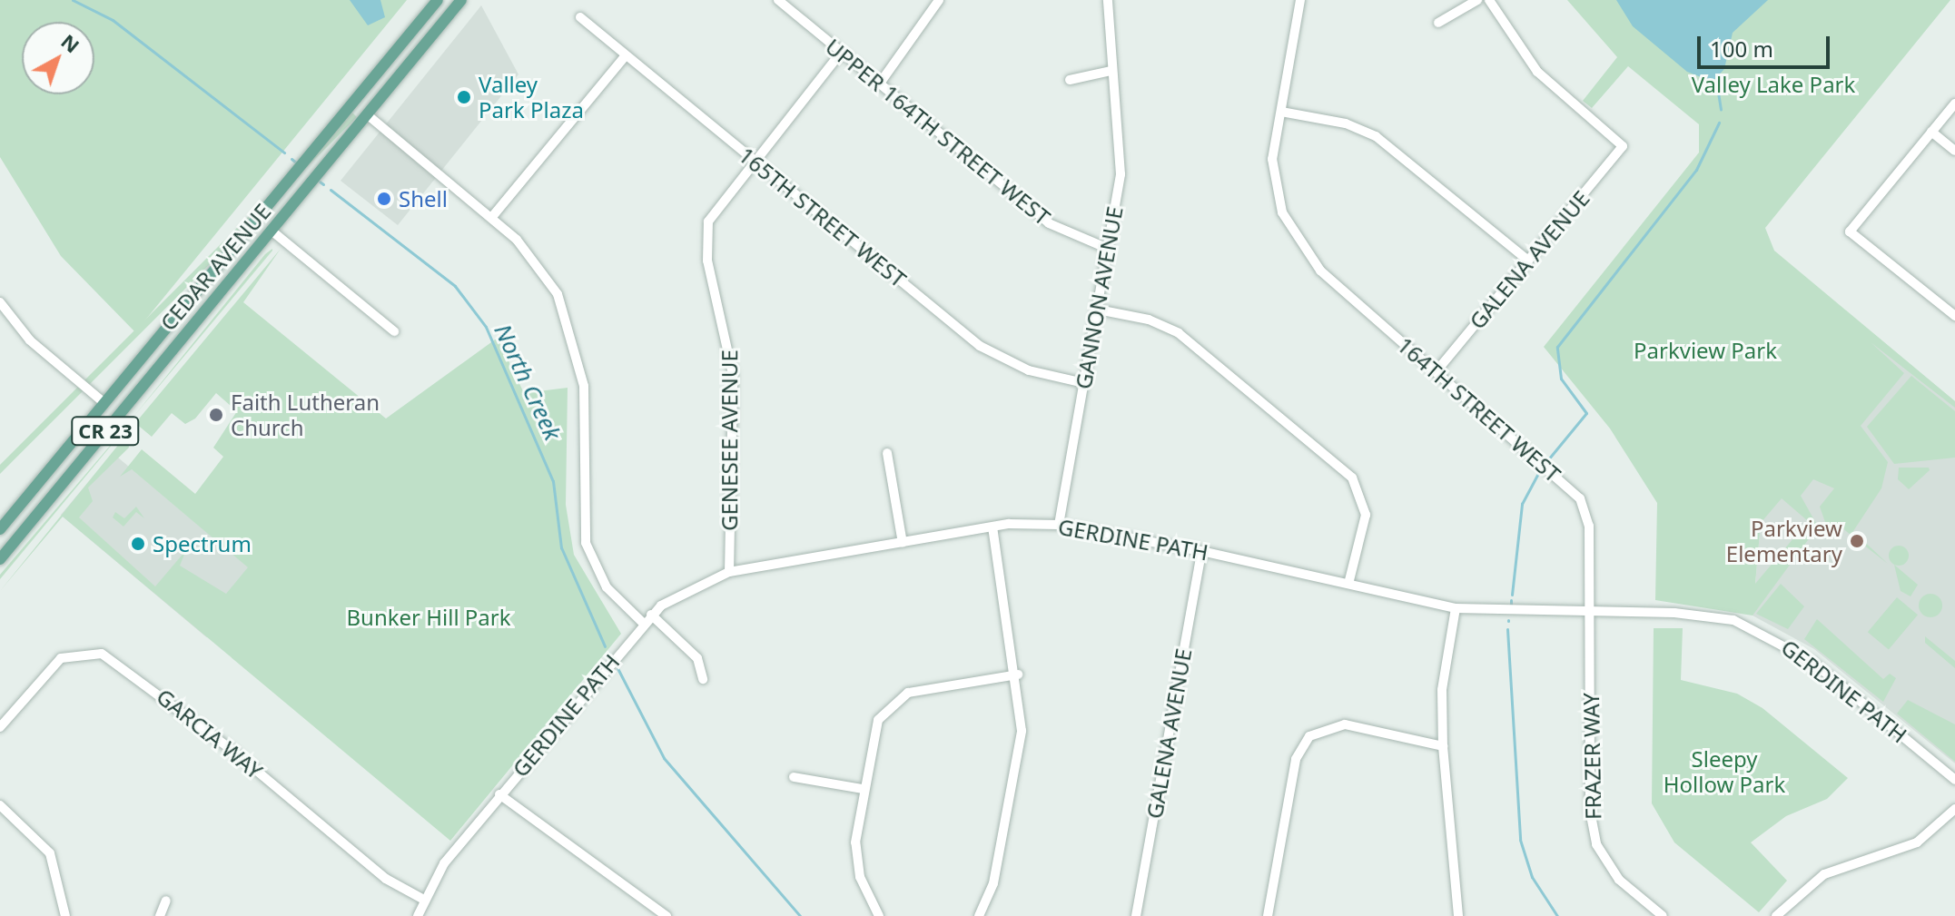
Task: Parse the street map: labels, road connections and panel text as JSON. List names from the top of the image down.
{
  "streets": {
    "main road": ["CEDAR AVENUE", "CR 23"],
    "street": [
      "UPPER 164TH STREET WEST",
      "165TH STREET WEST",
      "GALENA AVENUE",
      "GANNON AVENUE",
      "164TH STREET WEST",
      "GENESEE AVENUE",
      "GERDINE PATH",
      "GARCIA WAY",
      "FRAZER WAY"
    ]
  },
  "crossings": [
    ["UPPER 164TH STREET WEST", "GANNON AVENUE"],
    ["UPPER 164TH STREET WEST", "GENESEE AVENUE"],
    ["165TH STREET WEST", "GANNON AVENUE"],
    ["165TH STREET WEST", "GENESEE AVENUE"],
    ["GALENA AVENUE", "164TH STREET WEST"],
    ["GALENA AVENUE", "GERDINE PATH"],
    ["GANNON AVENUE", "GERDINE PATH"],
    ["164TH STREET WEST", "GERDINE PATH"],
    ["164TH STREET WEST", "FRAZER WAY"],
    ["GENESEE AVENUE", "GERDINE PATH"],
    ["GERDINE PATH", "GARCIA WAY"],
    ["GERDINE PATH", "FRAZER WAY"]
  ],
  "water": ["North Creek"],
  "parks": [
    "Valley Lake Park",
    "Parkview Park",
    "Bunker Hill Park",
    "Sleepy Hollow Park"
  ],
  "places": [
    "Valley Park Plaza",
    "Shell",
    "Faith Lutheran Church",
    "Parkview Elementary",
    "Spectrum"
  ],
  "scale_bar": "100 m",
  "north": "top right"
}
